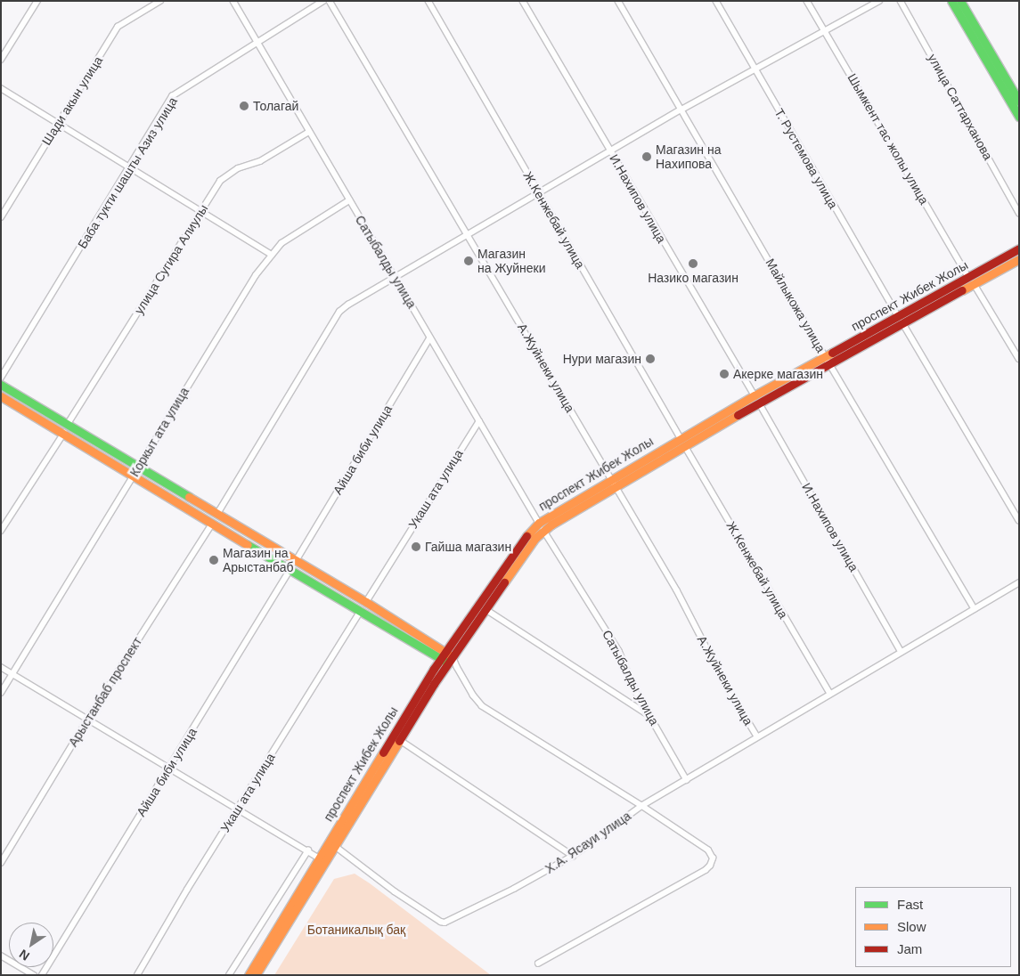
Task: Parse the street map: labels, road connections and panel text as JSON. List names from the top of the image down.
{
  "streets": {
    "street": [
      "Шади акын улица",
      "улица Саттарханова",
      "Шымкент тас жолы улица",
      "Т. Рустемова улица",
      "Баба тукти шашты Азиз улица",
      "И.Нахипов улица",
      "Ж.Кенжебай улица",
      "улица Сугира Алиулы",
      "Сатыбалды улица",
      "проспект Жибек Жолы",
      "Майлыкожа улица",
      "А.Жуйнеки улица",
      "Коркыт ата улица",
      "Айша биби улица",
      "Укаш ата улица",
      "Арыстанбаб проспект",
      "Х.А. Ясауи улица"
    ]
  },
  "crossings": [
    ["Шымкент тас жолы улица", "проспект Жибек Жолы"],
    ["Т. Рустемова улица", "проспект Жибек Жолы"],
    ["Баба тукти шашты Азиз улица", "Сатыбалды улица"],
    ["И.Нахипов улица", "проспект Жибек Жолы"],
    ["Ж.Кенжебай улица", "проспект Жибек Жолы"],
    ["улица Сугира Алиулы", "Сатыбалды улица"],
    ["Сатыбалды улица", "проспект Жибек Жолы"],
    ["Сатыбалды улица", "Коркыт ата улица"],
    ["Сатыбалды улица", "Айша биби улица"],
    ["Сатыбалды улица", "Укаш ата улица"],
    ["проспект Жибек Жолы", "Майлыкожа улица"],
    ["проспект Жибек Жолы", "А.Жуйнеки улица"],
    ["проспект Жибек Жолы", "Х.А. Ясауи улица"]
  ],
  "parks": ["Ботаникалық бақ"],
  "places": [
    "Толагай",
    "Магазин на Нахипова",
    "Магазин на Жуйнеки",
    "Назико магазин",
    "Нури магазин",
    "Акерке магазин",
    "Гайша магазин",
    "Магазин на Арыстанбаб"
  ],
  "legend": ["Fast", "Slow", "Jam"],
  "north": "bottom left"
}
